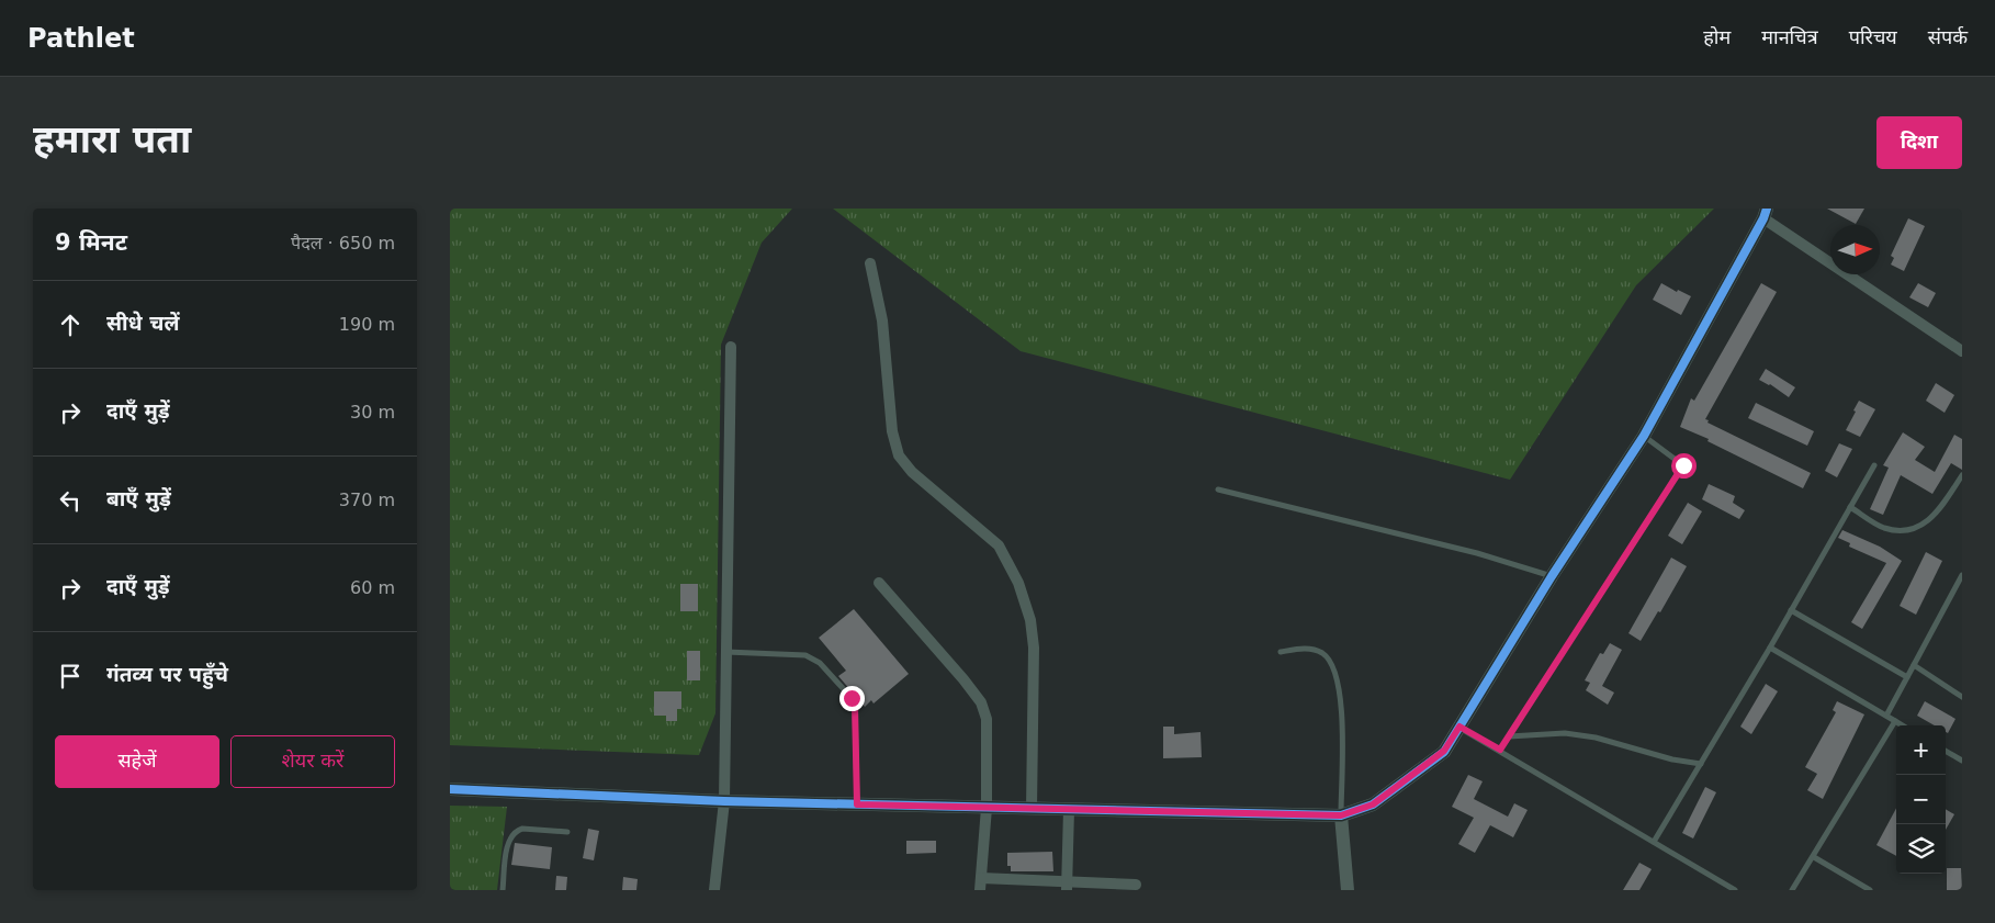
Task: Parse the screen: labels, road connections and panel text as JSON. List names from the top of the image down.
{
  "north": "right",
  "page": {
    "header": "Pathlet",
    "nav": [
      "होम",
      "मानचित्र",
      "परिचय",
      "संपर्क"
    ],
    "buttons": [
      "दिशा",
      ["सहेजें", "शेयर करें"]
    ],
    "title": "हमारा पता",
    "heading": ["9 मिनट", "पैदल · 650 m"],
    "list": [
      ["सीधे चलें", "190 m"],
      ["दाएँ मुड़ें", "30 m"],
      ["बाएँ मुड़ें", "370 m"],
      ["दाएँ मुड़ें", "60 m"],
      "गंतव्य पर पहुँचे"
    ],
    "map_buttons": ["+", "−"]
  }
}
